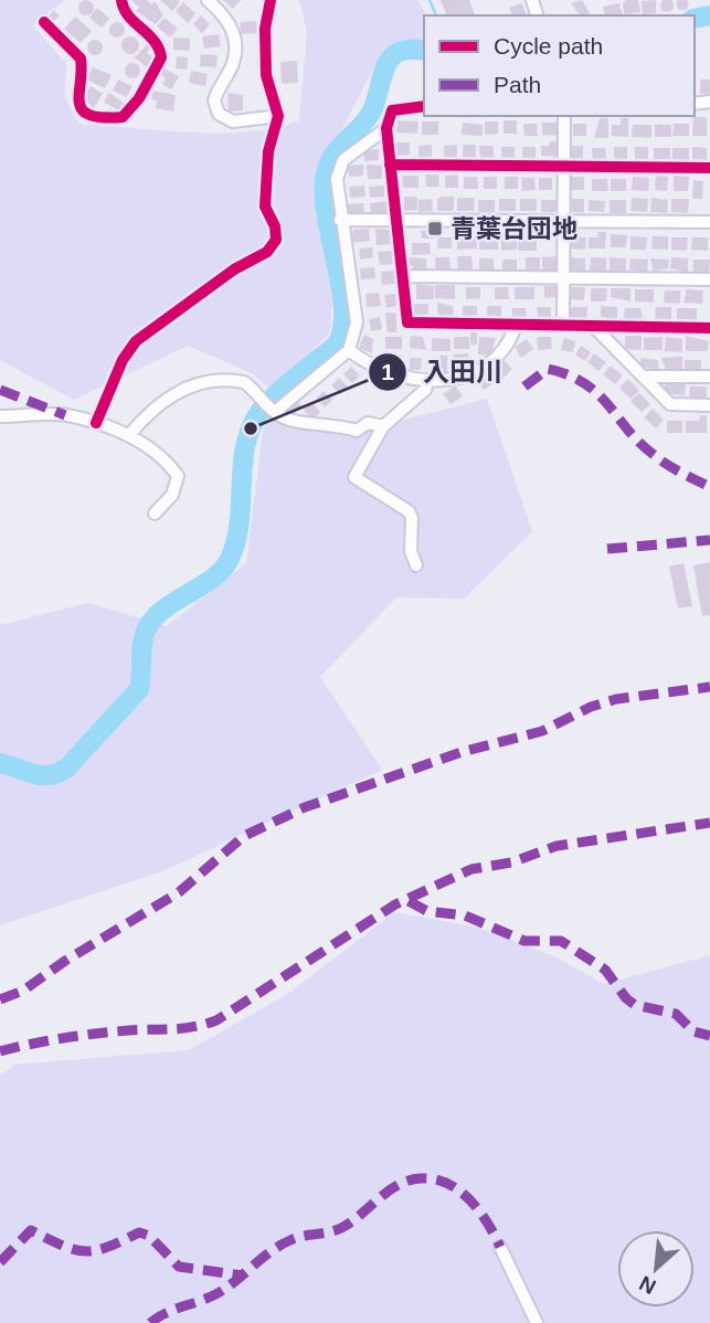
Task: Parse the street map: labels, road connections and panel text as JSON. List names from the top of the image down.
{
  "places": {
    "transit": ["青葉台団地"],
    "other": ["入田川"]
  },
  "legend": ["Cycle path", "Path"],
  "north": "bottom left"
}
